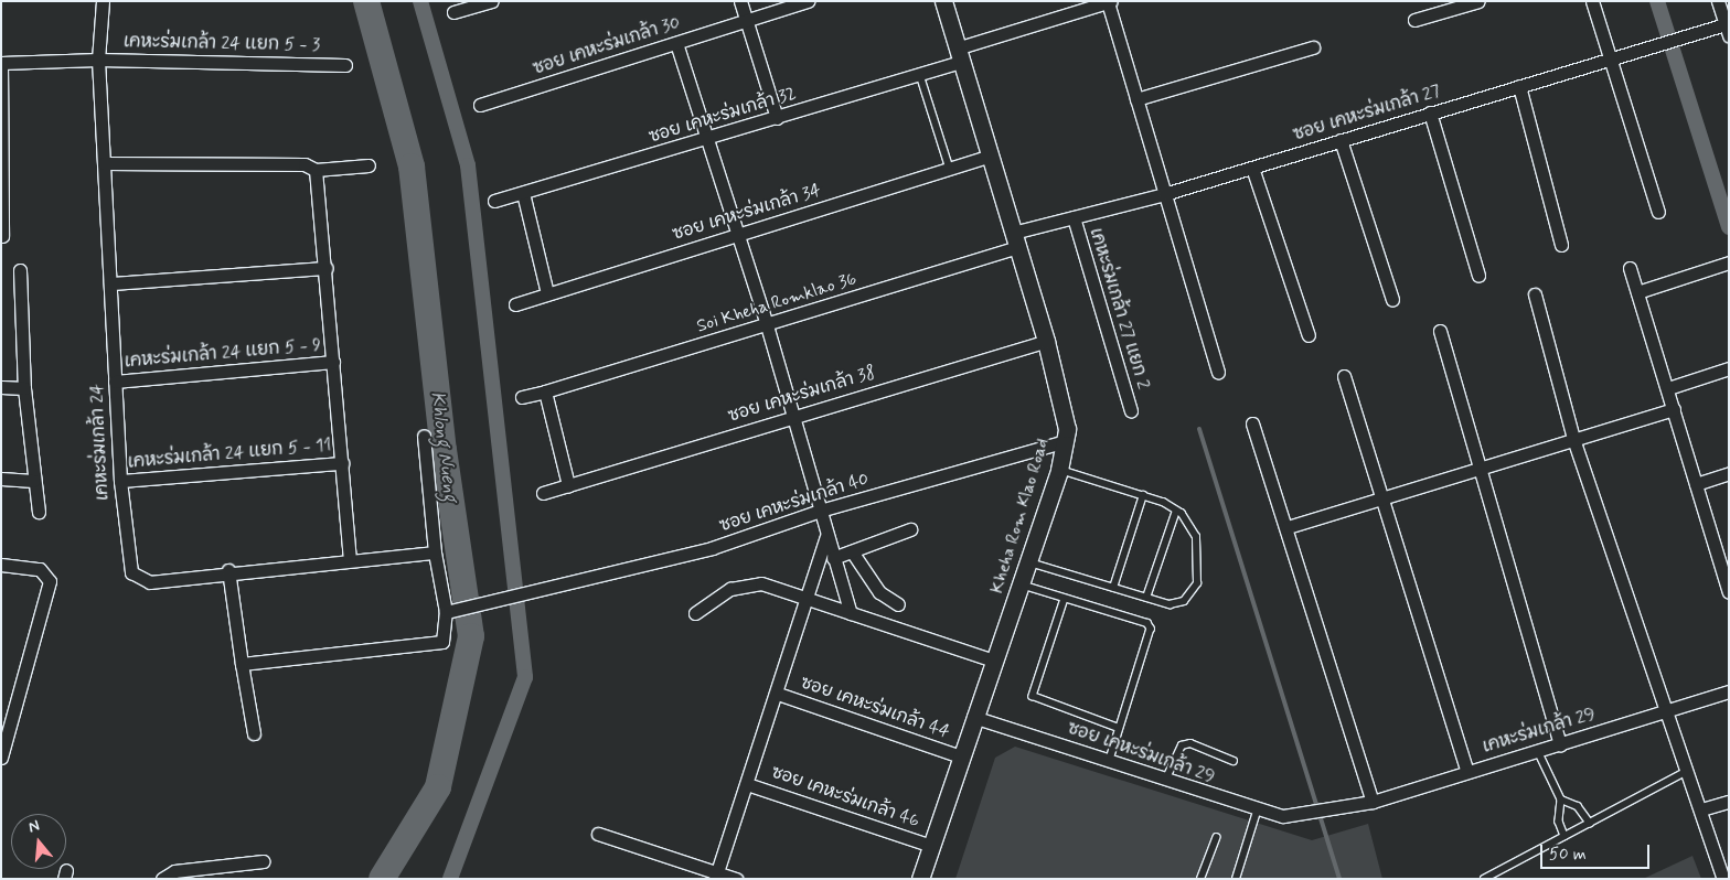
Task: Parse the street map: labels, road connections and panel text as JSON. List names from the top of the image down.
{
  "streets": {
    "street": [
      "เคหะร่มเกล้า 24 แยก 5 - 3",
      "ซอย เคหะร่มเกล้า 30",
      "ซอย เคหะร่มเกล้า 27",
      "ซอย เคหะร่มเกล้า 32",
      "ซอย เคหะร่มเกล้า 34",
      "Soi Kheha Romklao 36",
      "เคหะร่มเกล้า 27 แยก 2",
      "เคหะร่มเกล้า 24 แยก 5 - 9",
      "ซอย เคหะร่มเกล้า 38",
      "เคหะร่มเกล้า 24",
      "เคหะร่มเกล้า 24 แยก 5 - 11",
      "ซอย เคหะร่มเกล้า 40",
      "Kheha Rom Klao Road",
      "ซอย เคหะร่มเกล้า 44",
      "เคหะร่มเกล้า 29",
      "ซอย เคหะร่มเกล้า 29",
      "ซอย เคหะร่มเกล้า 46"
    ]
  },
  "crossings": [
    ["เคหะร่มเกล้า 24 แยก 5 - 3", "เคหะร่มเกล้า 24"],
    ["ซอย เคหะร่มเกล้า 27", "Soi Kheha Romklao 36"],
    ["ซอย เคหะร่มเกล้า 27", "เคหะร่มเกล้า 27 แยก 2"],
    ["ซอย เคหะร่มเกล้า 27", "Kheha Rom Klao Road"],
    ["ซอย เคหะร่มเกล้า 32", "Kheha Rom Klao Road"],
    ["ซอย เคหะร่มเกล้า 34", "Kheha Rom Klao Road"],
    ["Soi Kheha Romklao 36", "Kheha Rom Klao Road"],
    ["เคหะร่มเกล้า 24 แยก 5 - 9", "เคหะร่มเกล้า 24"],
    ["ซอย เคหะร่มเกล้า 38", "Kheha Rom Klao Road"],
    ["เคหะร่มเกล้า 24", "เคหะร่มเกล้า 24 แยก 5 - 11"],
    ["ซอย เคหะร่มเกล้า 40", "Kheha Rom Klao Road"],
    ["Kheha Rom Klao Road", "ซอย เคหะร่มเกล้า 44"],
    ["Kheha Rom Klao Road", "ซอย เคหะร่มเกล้า 29"],
    ["Kheha Rom Klao Road", "ซอย เคหะร่มเกล้า 46"],
    ["เคหะร่มเกล้า 29", "ซอย เคหะร่มเกล้า 29"]
  ],
  "water": ["Khlong Nueng"],
  "scale_bar": "50 m",
  "north": "top"
}
